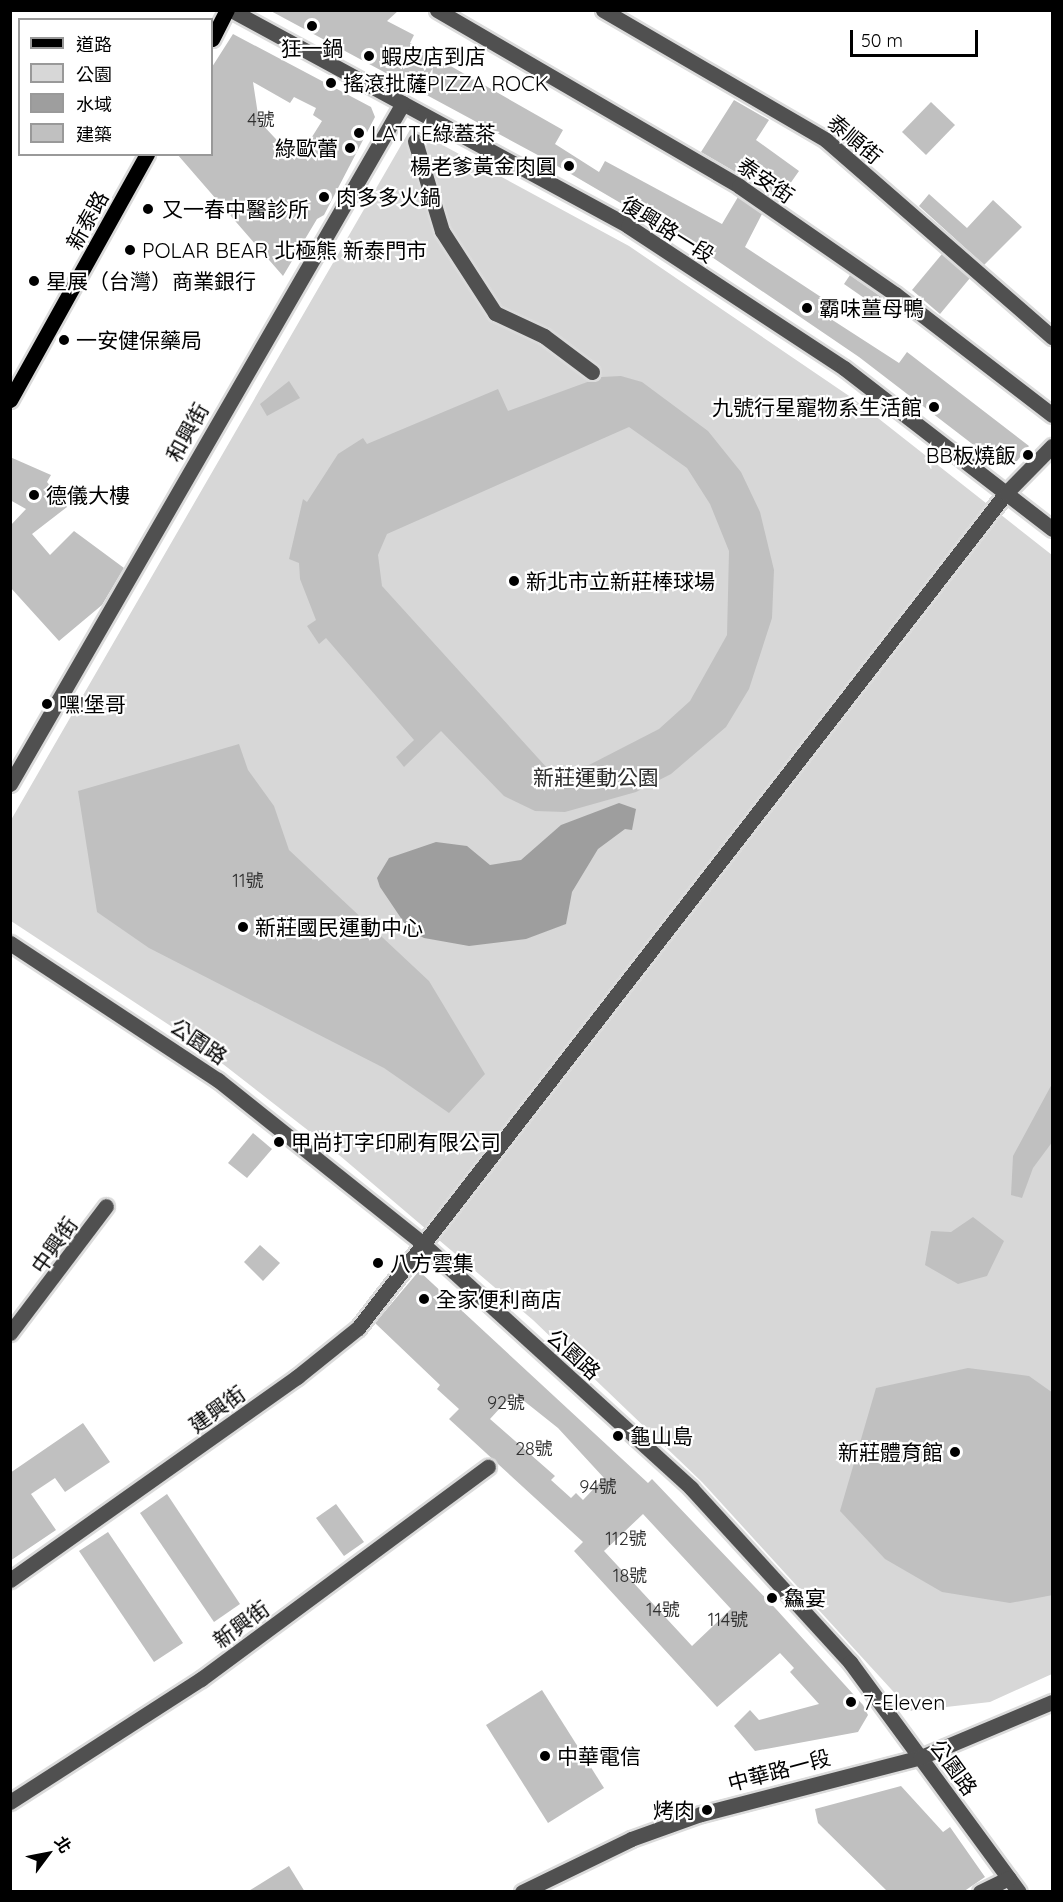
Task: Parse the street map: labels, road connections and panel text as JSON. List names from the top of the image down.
{
  "streets": {
    "main road": ["新泰路"],
    "street": [
      "泰順街",
      "泰安街",
      "復興路一段",
      "和興街",
      "公園路",
      "中興街",
      "建興街",
      "新興街",
      "中華路一段"
    ]
  },
  "crossings": [
    ["復興路一段", "和興街"],
    ["復興路一段", "建興街"],
    ["公園路", "建興街"],
    ["公園路", "中華路一段"]
  ],
  "parks": ["新莊運動公園"],
  "places": [
    "狂一鍋",
    "蝦皮店到店",
    "搖滾批薩PIZZA ROCK",
    "LATTE綠蓋茶",
    "綠歐蕾",
    "楊老爹黃金肉圓",
    "肉多多火鍋",
    "又一春中醫診所",
    "POLAR BEAR 北極熊 新泰門市",
    "星展（台灣）商業銀行",
    "霸味薑母鴨",
    "一安健保藥局",
    "九號行星寵物系生活館",
    "BB板燒飯",
    "德儀大樓",
    "新北市立新莊棒球場",
    "嘿!堡哥",
    "新莊國民運動中心",
    "甲尚打字印刷有限公司",
    "八方雲集",
    "全家便利商店",
    "龜山島",
    "新莊體育館",
    "鱻宴",
    "7-Eleven",
    "中華電信",
    "烤肉"
  ],
  "house_numbers": [
    "4號",
    "11號",
    "92號",
    "28號",
    "94號",
    "112號",
    "18號",
    "14號",
    "114號"
  ],
  "legend": [
    "道路",
    "公園",
    "水域",
    "建築"
  ],
  "scale_bar": "50 m",
  "north": "top right"
}
